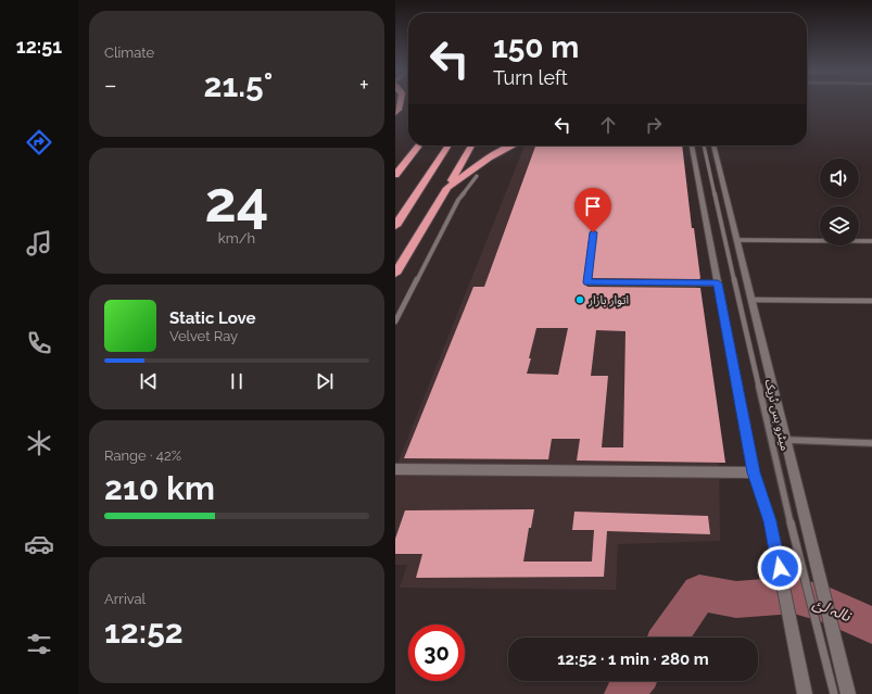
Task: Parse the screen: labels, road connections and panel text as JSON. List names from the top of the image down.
{
  "streets": {
    "lane": ["میٹرو بس ٹریک"]
  },
  "water": ["نالہ لئ"],
  "places": ["اتوار بازار"],
  "page": {
    "tabs": "12:51",
    "tile": [
      "Climate",
      ["24", "km/h"],
      ["Range · 42%", "210 km"],
      ["Arrival", "12:52"]
    ],
    "turn": ["150 m", "Turn left"],
    "heat": ["−", "21.5°", "+"],
    "song": ["Static Love", "Velvet Ray"],
    "limit": "30",
    "trip": "12:52 · 1 min · 280 m"
  }
}
